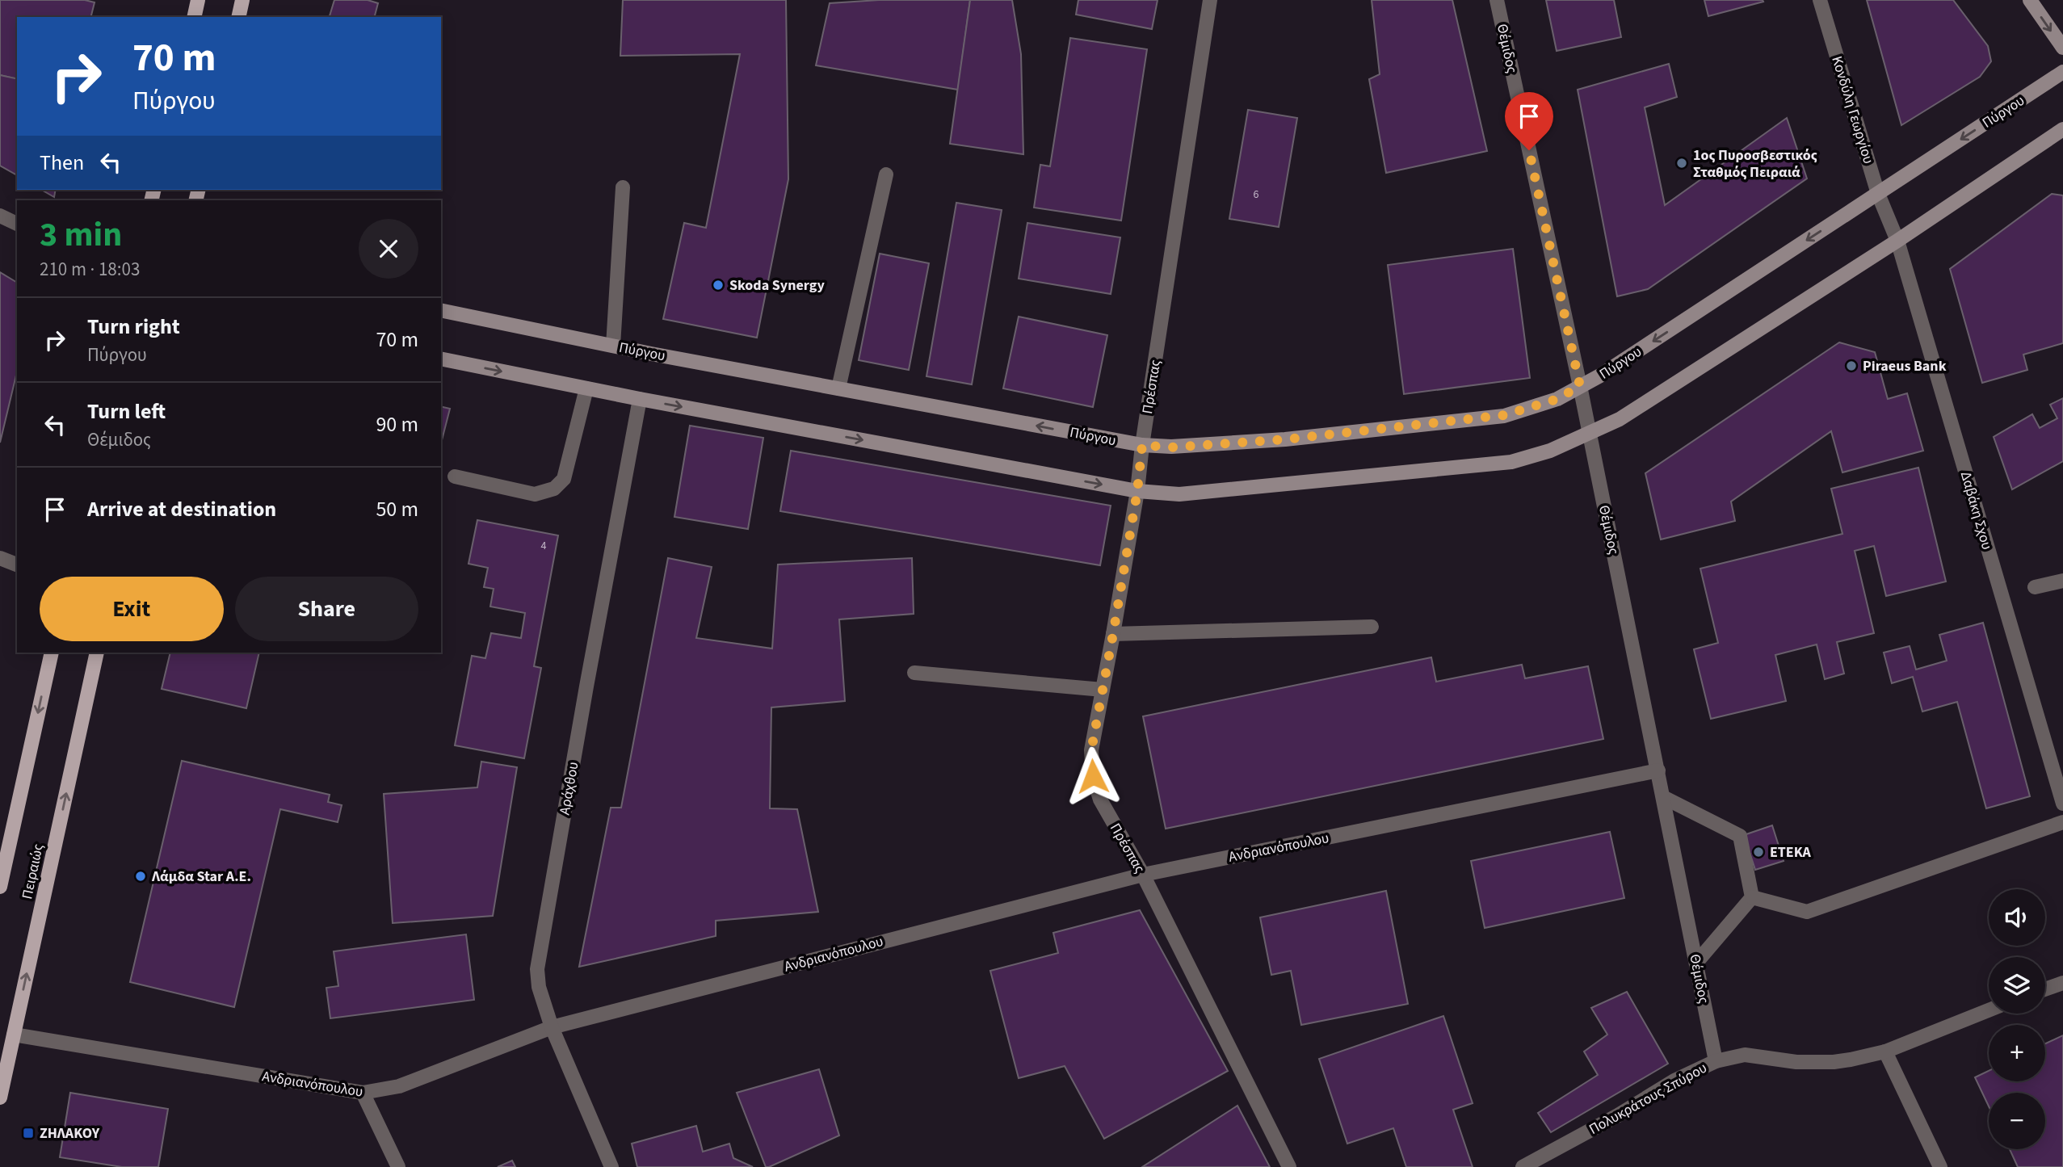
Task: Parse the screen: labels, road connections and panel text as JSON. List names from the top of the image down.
{
  "streets": {
    "main road": ["Πειραιώς"],
    "street": [
      "Θέμιδος",
      "Κονδύλη Γεωργίου",
      "Πύργου",
      "Πρέσπας",
      "Δαβάκη Σχου",
      "Αράχθου",
      "Ανδριανόπουλου",
      "Πολυκράτους Σπύρου"
    ]
  },
  "crossings": [
    ["Θέμιδος", "Πύργου"],
    ["Θέμιδος", "Ανδριανόπουλου"],
    ["Θέμιδος", "Πολυκράτους Σπύρου"],
    ["Κονδύλη Γεωργίου", "Πύργου"],
    ["Κονδύλη Γεωργίου", "Δαβάκη Σχου"],
    ["Πύργου", "Πρέσπας"],
    ["Πρέσπας", "Ανδριανόπουλου"],
    ["Αράχθου", "Ανδριανόπουλου"],
    ["Ανδριανόπουλου", "Πειραιώς"]
  ],
  "places": {
    "other": [
      "1ος Πυροσβεστικός Σταθμός Πειραιά",
      "Skoda Synergy",
      "Piraeus Bank",
      "ΕΤΕΚΑ",
      "Λάμδα Star Α.Ε."
    ],
    "transit": ["ΖΗΛΑΚΟΥ"]
  },
  "house_numbers": ["6", "4"],
  "page": {
    "turn": ["70 m", "Πύργου"],
    "then": "Then",
    "heading": ["3 min", "210 m · 18:03"],
    "list": [
      {
        "name": "Turn right",
        "note": "Πύργου",
        "value": "70 m"
      },
      {
        "name": "Turn left",
        "note": "Θέμιδος",
        "value": "90 m"
      },
      {
        "name": "Arrive at destination",
        "value": "50 m"
      }
    ],
    "buttons": ["Exit", "Share"],
    "map_buttons": ["+", "−"]
  }
}
